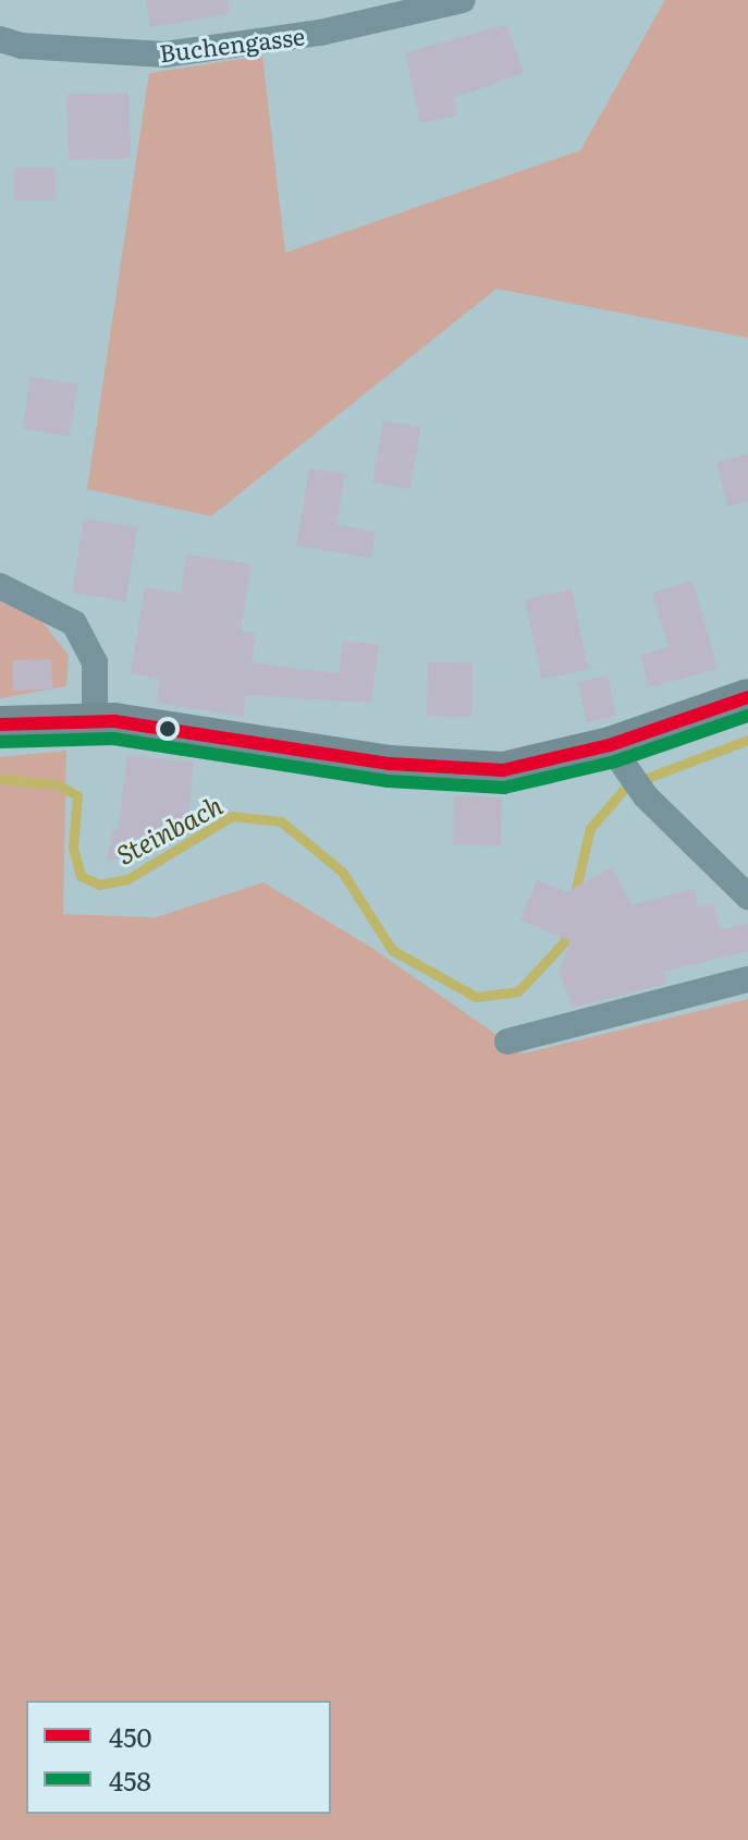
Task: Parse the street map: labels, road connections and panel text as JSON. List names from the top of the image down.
{
  "streets": {
    "street": ["Buchengasse"]
  },
  "water": ["Steinbach"],
  "lines": ["transit line 450", "transit line 458"],
  "legend": ["450", "458"]
}
